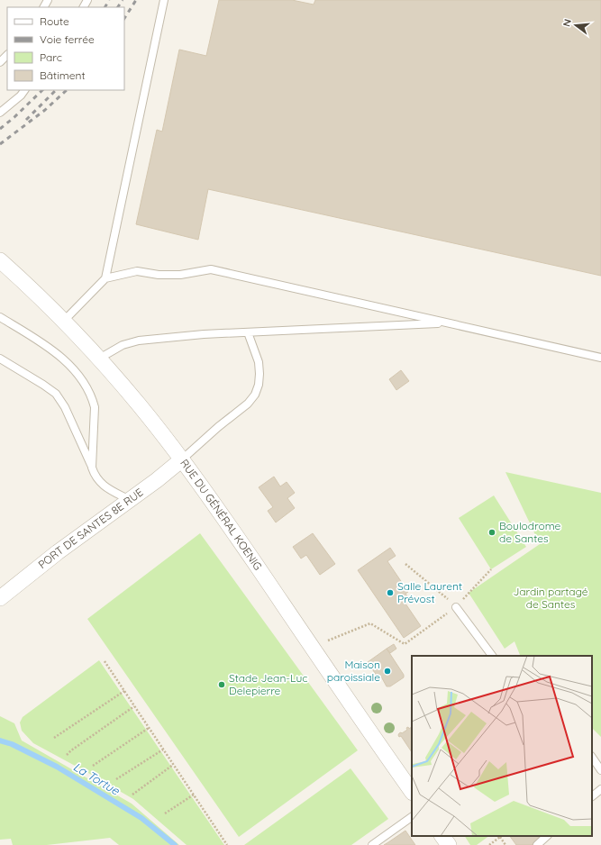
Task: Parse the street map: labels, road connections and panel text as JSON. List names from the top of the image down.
{
  "streets": {
    "street": ["RUE DU GÉNÉRAL KOENIG", "PORT DE SANTES 8E RUE"]
  },
  "crossings": [
    ["RUE DU GÉNÉRAL KOENIG", "PORT DE SANTES 8E RUE"]
  ],
  "water": ["La Tortue"],
  "parks": ["Jardin partagé de Santes"],
  "places": [
    "Boulodrome de Santes",
    "Salle Laurent Prévost",
    "Maison paroissiale",
    "Stade Jean-Luc Delepierre"
  ],
  "legend": [
    "Route",
    "Voie ferrée",
    "Parc",
    "Bâtiment"
  ],
  "north": "left"
}
